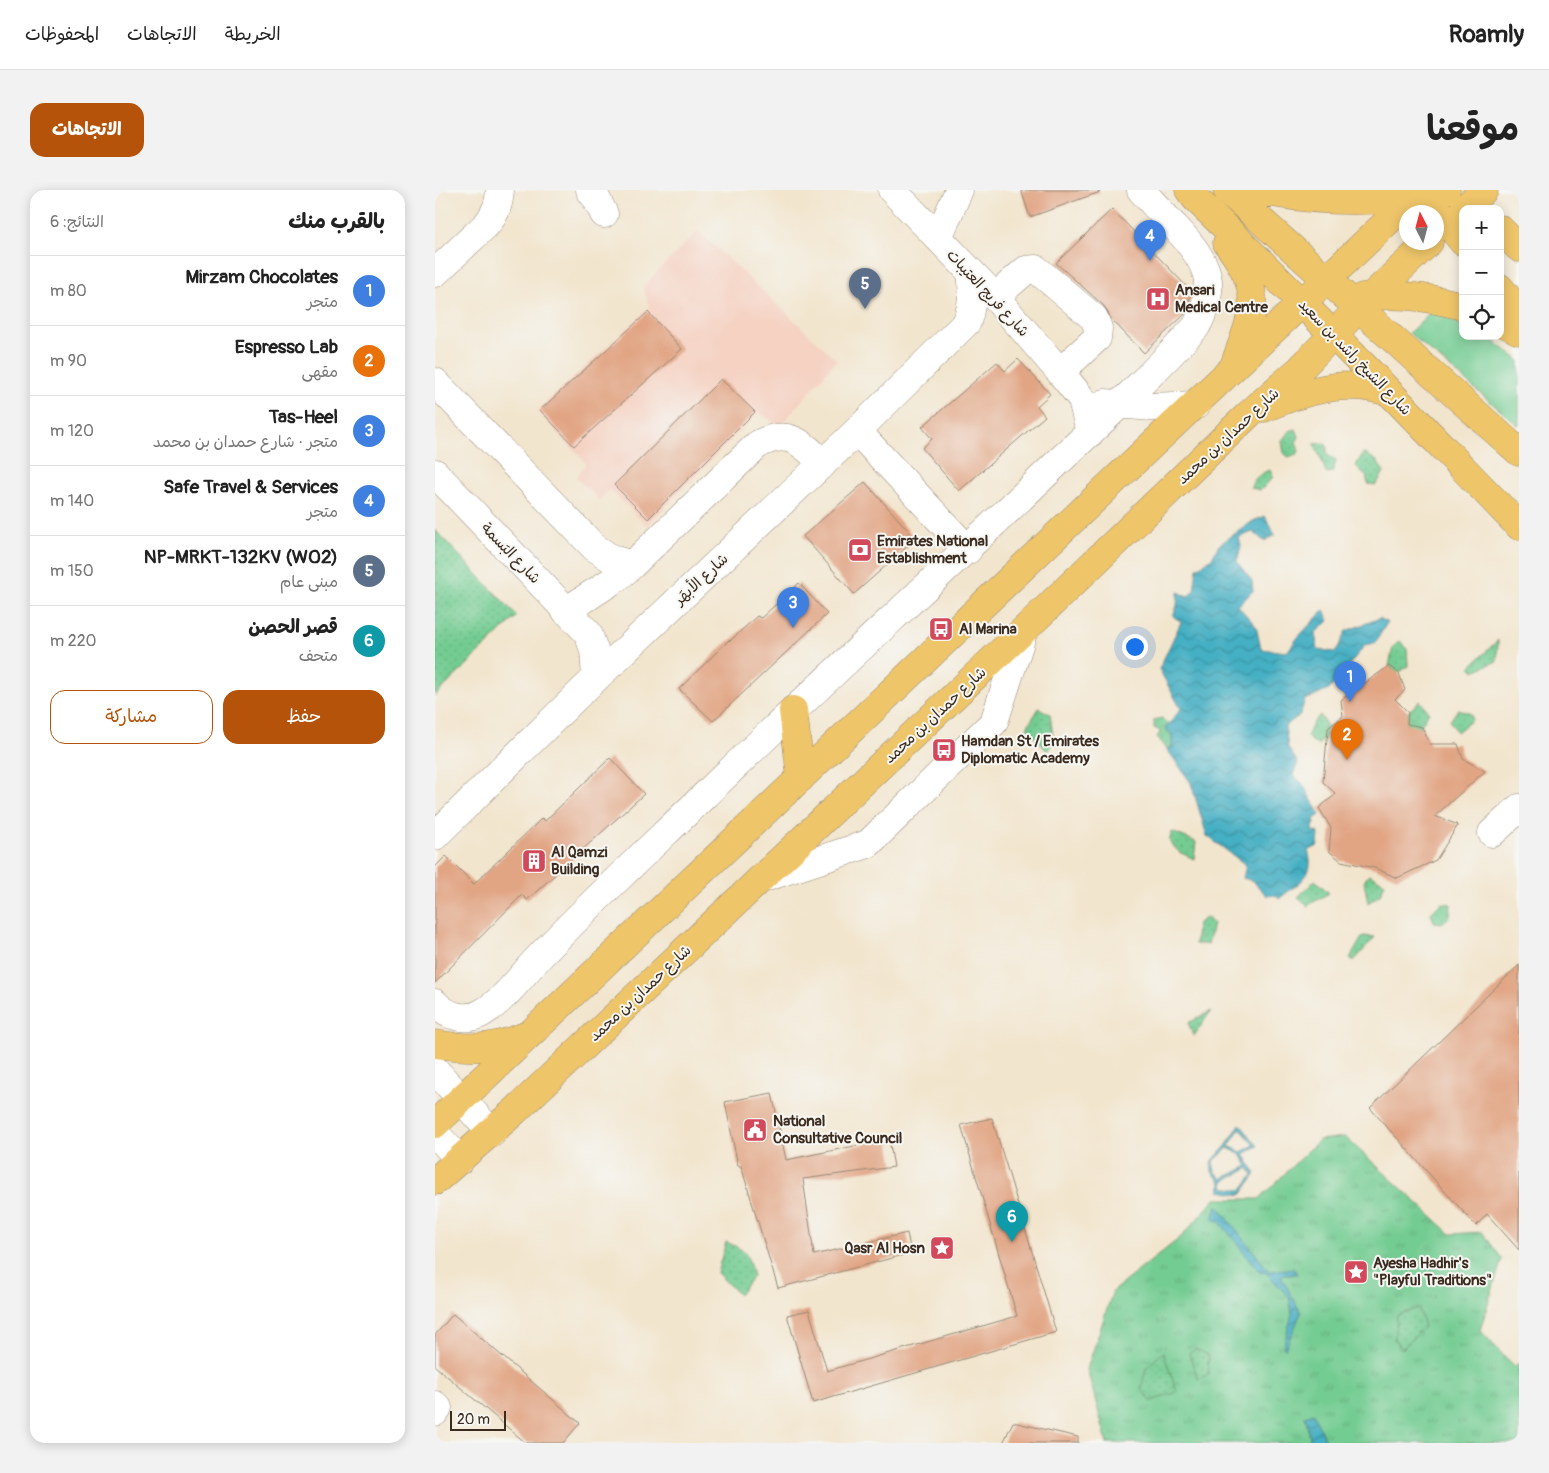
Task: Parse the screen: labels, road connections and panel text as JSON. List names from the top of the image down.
{
  "streets": {
    "main road": ["شارع الشيخ راشد بن سعيد", "شارع حمدان بن محمد"],
    "street": ["شارع فريج العتيبات", "شارع البَسمة", "شارع الأبهَر"]
  },
  "crossings": [
    ["شارع الشيخ راشد بن سعيد", "شارع حمدان بن محمد"],
    ["شارع البَسمة", "شارع الأبهَر"]
  ],
  "places": {
    "hospital": ["Ansari Medical Centre"],
    "bank": ["Emirates National Establishment"],
    "bus stop": ["Al Marina", "Hamdan St / Emirates Diplomatic Academy"],
    "building": ["Al Qamzi Building"],
    "public building": ["National Consultative Council"],
    "place": ["Qasr Al Hosn", "Ayesha Hadhir's \"Playful Traditions\""]
  },
  "scale_bar": "20 m",
  "north": "top",
  "page": {
    "header": "Roamly",
    "nav": ["الخريطة", "الاتجاهات", "المحفوظات"],
    "title": "موقعنا",
    "buttons": [
      "الاتجاهات",
      ["حفظ", "مشاركة"]
    ],
    "heading": ["بالقرب منك", "النتائج: 6"],
    "map_buttons": ["+", "−"],
    "pins": [
      "4",
      "5",
      "3",
      "1",
      "2",
      "6"
    ],
    "list": [
      {
        "mark": "1",
        "name": "Mirzam Chocolates",
        "note": "متجر",
        "value": "80 m"
      },
      {
        "mark": "2",
        "name": "Espresso Lab",
        "note": "مقهى",
        "value": "90 m"
      },
      {
        "mark": "3",
        "name": "Tas-Heel",
        "note": "متجر · شارع حمدان بن محمد",
        "value": "120 m"
      },
      {
        "mark": "4",
        "name": "Safe Travel & Services",
        "note": "متجر",
        "value": "140 m"
      },
      {
        "mark": "5",
        "name": "NP-MRKT-132KV (W02)",
        "note": "مبنى عام",
        "value": "150 m"
      },
      {
        "mark": "6",
        "name": "قصر الحصن",
        "note": "متحف",
        "value": "220 m"
      }
    ],
    "scale": "20 m"
  }
}
